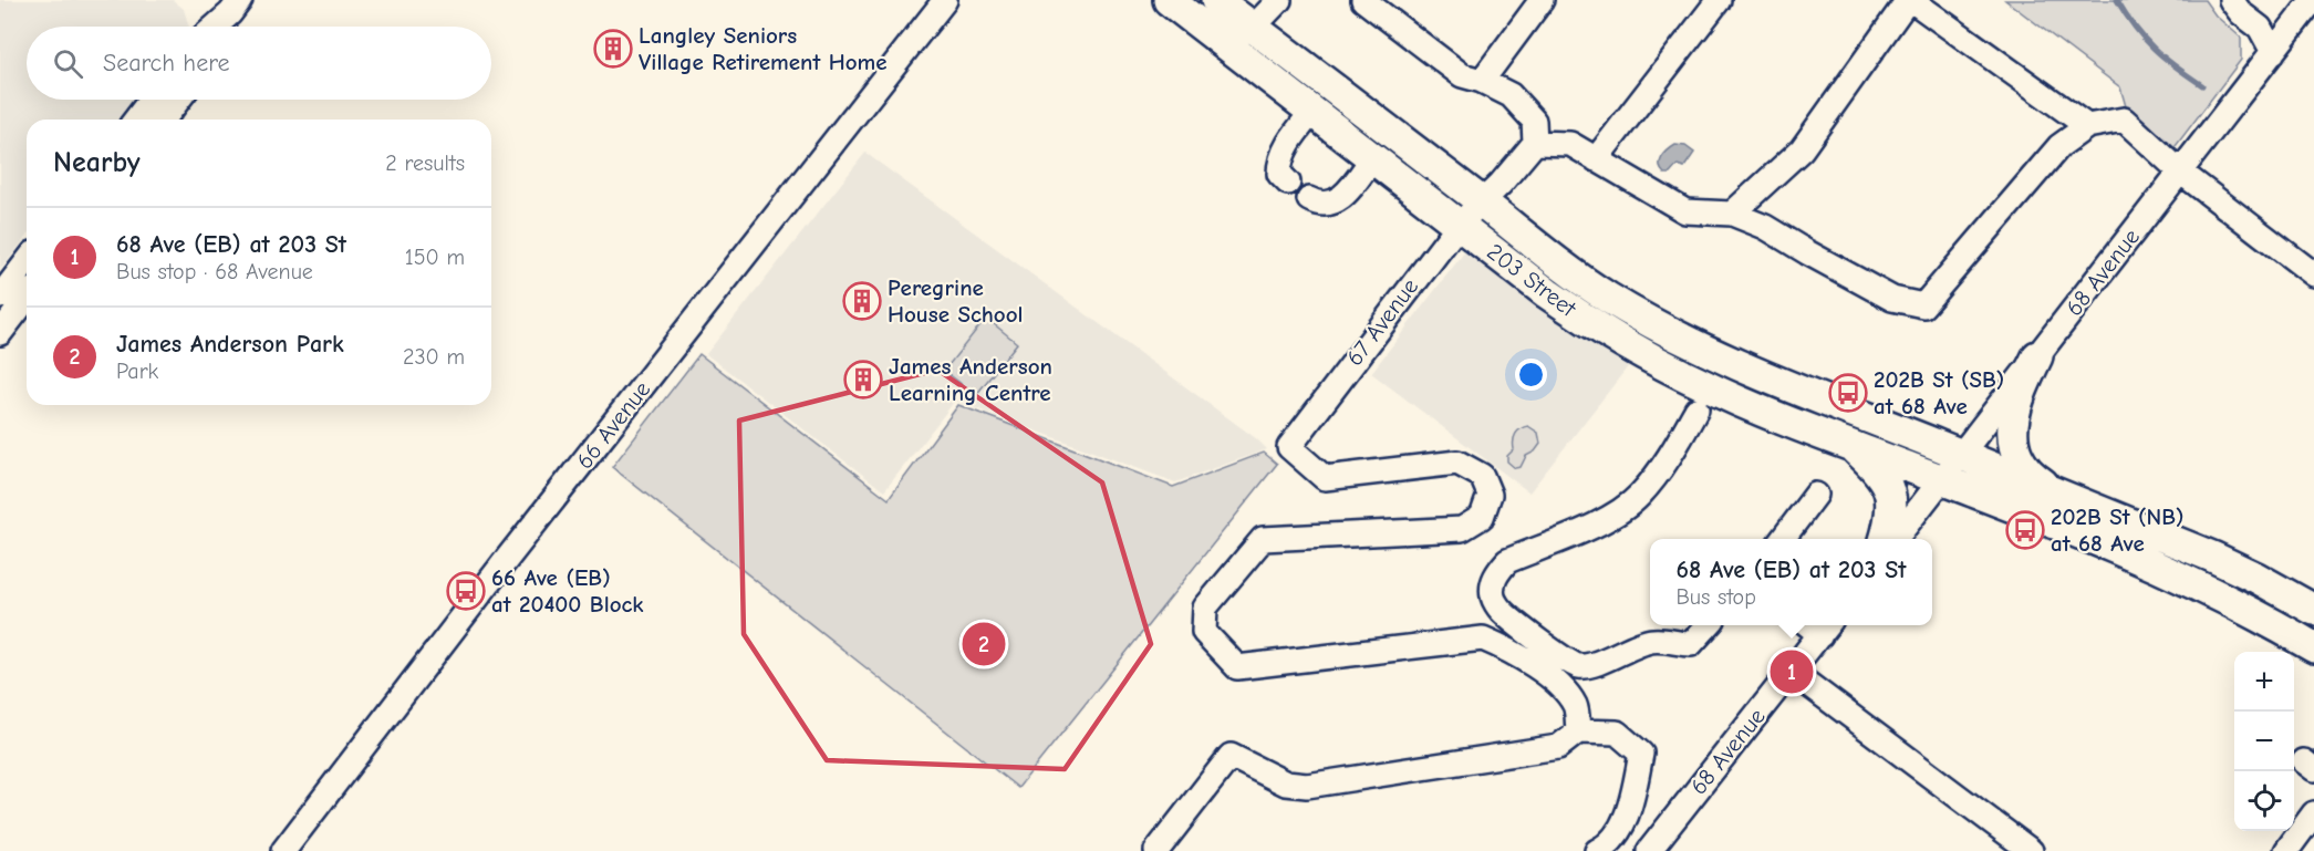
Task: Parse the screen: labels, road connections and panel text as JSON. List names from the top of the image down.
{
  "streets": {
    "main road": ["203 Street"],
    "street": ["68 Avenue", "67 Avenue", "66 Avenue"]
  },
  "crossings": [
    ["68 Avenue", "203 Street"],
    ["203 Street", "67 Avenue"]
  ],
  "places": {
    "building": ["Langley Seniors Village Retirement Home", "Peregrine House School", "James Anderson Learning Centre"],
    "bus stop": ["202B St (SB) at 68 Ave", "202B St (NB) at 68 Ave", "66 Ave (EB) at 20400 Block"]
  },
  "page": {
    "search": "Search here",
    "heading": ["Nearby", "2 results"],
    "list": [
      {
        "mark": "1",
        "name": "68 Ave (EB) at 203 St",
        "note": "Bus stop · 68 Avenue",
        "value": "150 m"
      },
      {
        "mark": "2",
        "name": "James Anderson Park",
        "note": "Park",
        "value": "230 m"
      }
    ],
    "popup": ["68 Ave (EB) at 203 St", "Bus stop"],
    "pins": ["2", "1"],
    "map_buttons": ["+", "−"]
  }
}
